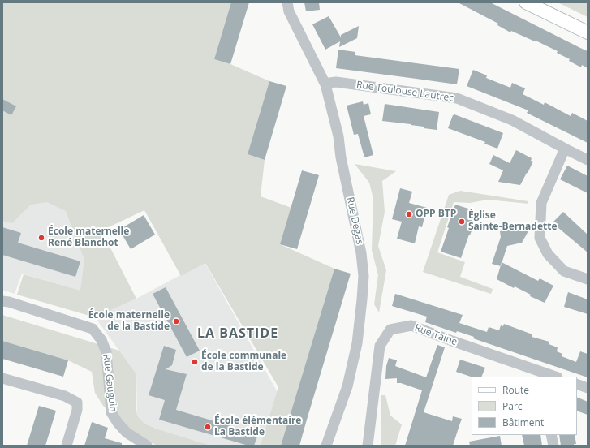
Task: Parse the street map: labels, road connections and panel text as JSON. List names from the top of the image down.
{
  "streets": {
    "street": [
      "Rue Toulouse Lautrec",
      "Rue Degas",
      "Rue Taine",
      "Rue Gauguin"
    ]
  },
  "crossings": [
    ["Rue Toulouse Lautrec", "Rue Degas"]
  ],
  "districts": ["LA BASTIDE"],
  "places": [
    "OPP BTP",
    "Église Sainte-Bernadette",
    "École maternelle René Blanchot",
    "École maternelle de la Bastide",
    "École communale de la Bastide",
    "École élémentaire La Bastide"
  ],
  "legend": ["Route", "Parc", "Bâtiment"]
}
